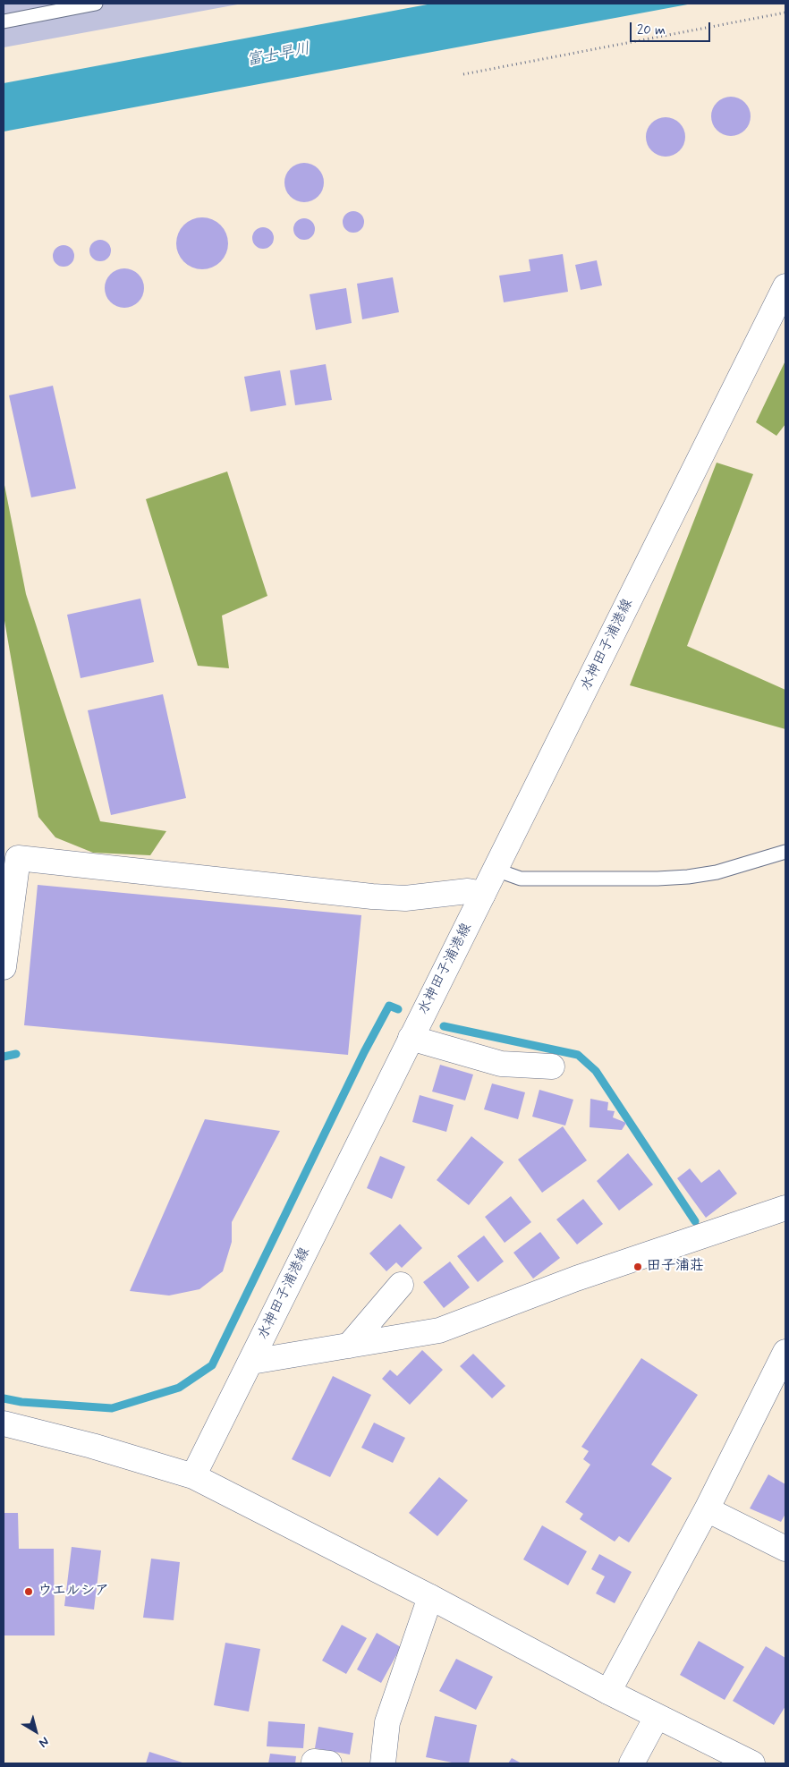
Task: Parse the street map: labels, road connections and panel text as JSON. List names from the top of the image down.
{
  "streets": {
    "street": ["水神田子浦港線"]
  },
  "water": ["富士早川"],
  "places": ["田子浦荘", "ウエルシア"],
  "scale_bar": "20 m",
  "north": "bottom right"
}
